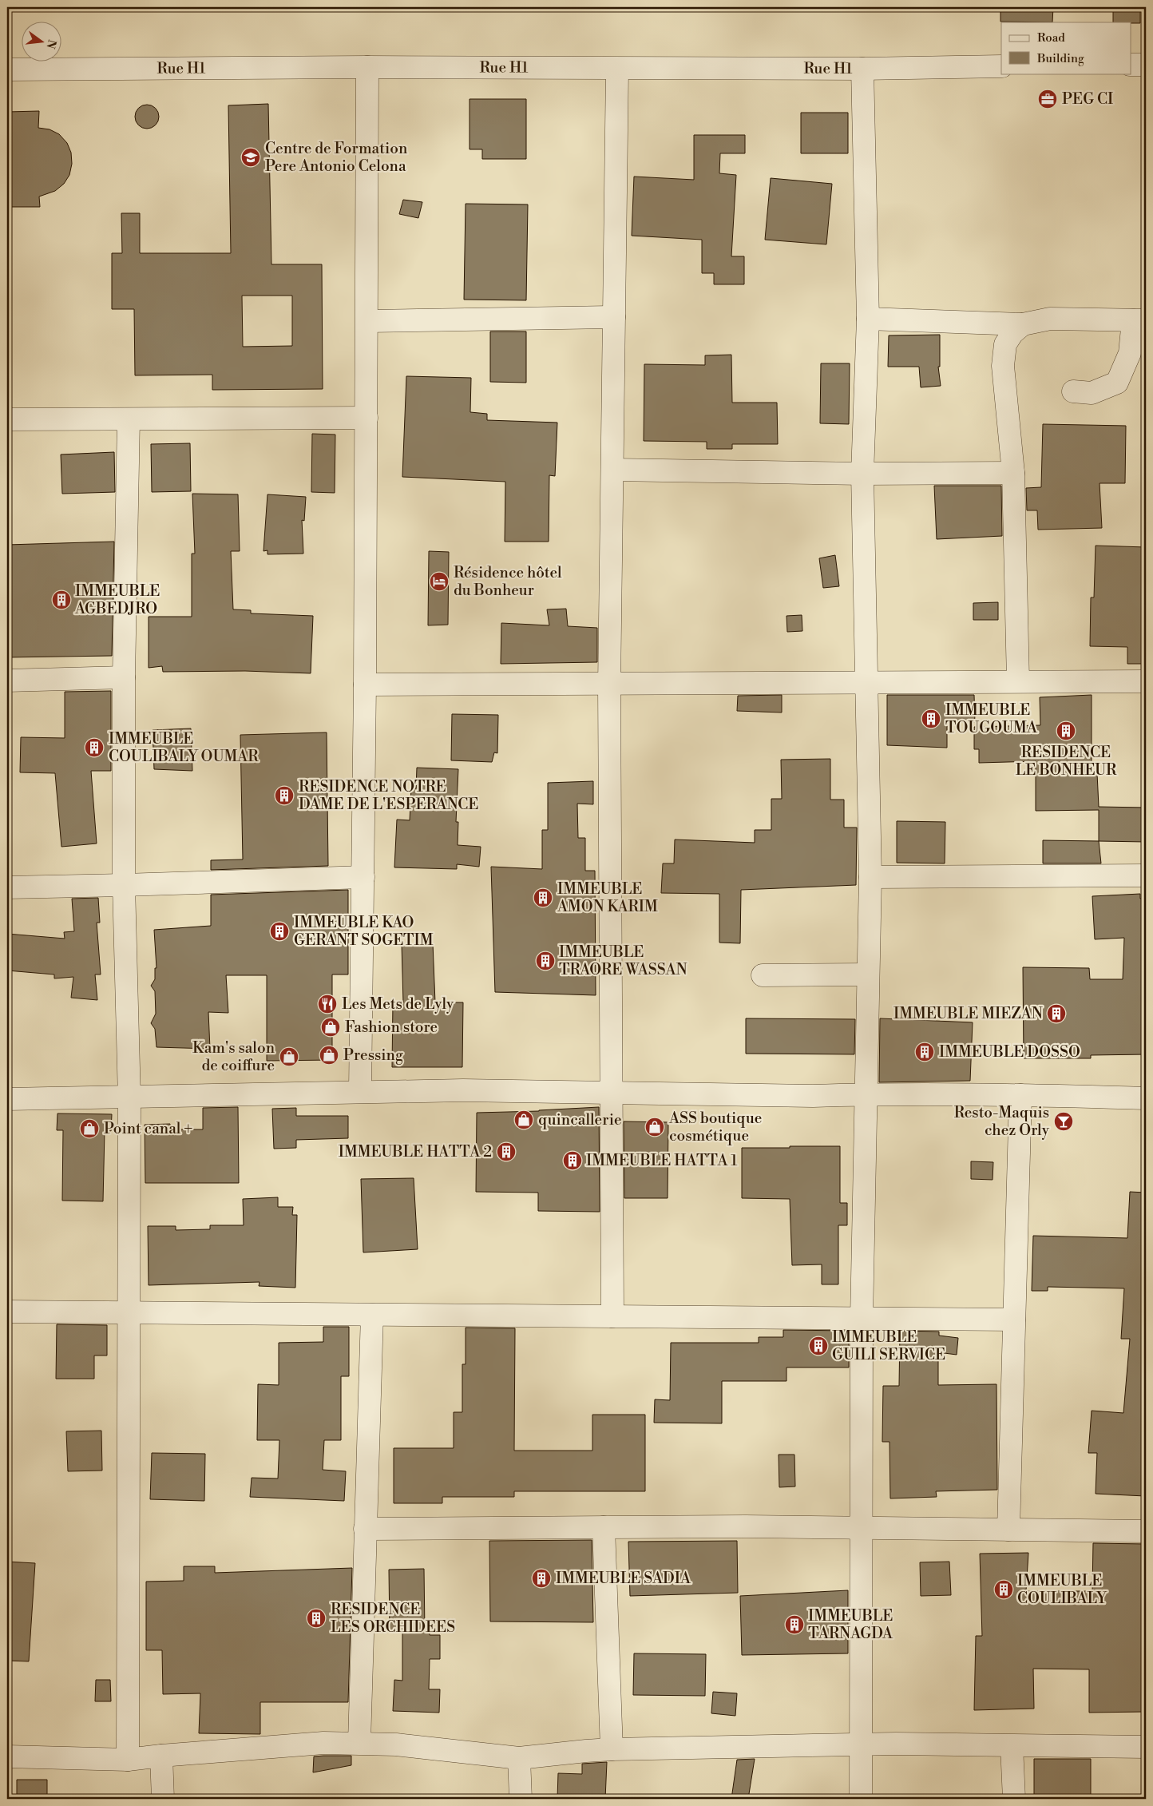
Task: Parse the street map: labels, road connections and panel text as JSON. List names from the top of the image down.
{
  "streets": {
    "street": ["Rue H1"]
  },
  "places": {
    "office": ["PEG CI"],
    "school or university": ["Centre de Formation Pere Antonio Celona"],
    "hotel": ["Résidence hôtel du Bonheur"],
    "building": [
      "IMMEUBLE AGBEDJRO",
      "IMMEUBLE TOUGOUMA",
      "RESIDENCE LE BONHEUR",
      "IMMEUBLE COULIBALY OUMAR",
      "RESIDENCE NOTRE DAME DE L'ESPERANCE",
      "IMMEUBLE AMON KARIM",
      "IMMEUBLE KAO GERANT SOGETIM",
      "IMMEUBLE TRAORE WASSAN",
      "IMMEUBLE MIEZAN",
      "IMMEUBLE DOSSO",
      "IMMEUBLE HATTA 2",
      "IMMEUBLE HATTA 1",
      "IMMEUBLE GUILI SERVICE",
      "IMMEUBLE SADIA",
      "IMMEUBLE COULIBALY",
      "RESIDENCE LES ORCHIDEES",
      "IMMEUBLE TARNAGDA"
    ],
    "restaurant": ["Les Mets de Lyly"],
    "shop": [
      "Fashion store",
      "Pressing",
      "Kam's salon de coiffure",
      "quincallerie",
      "ASS boutique cosmétique",
      "Point canal +"
    ],
    "bar": ["Resto-Maquis chez Orly"]
  },
  "legend": ["Road", "Building"],
  "north": "right"
}
